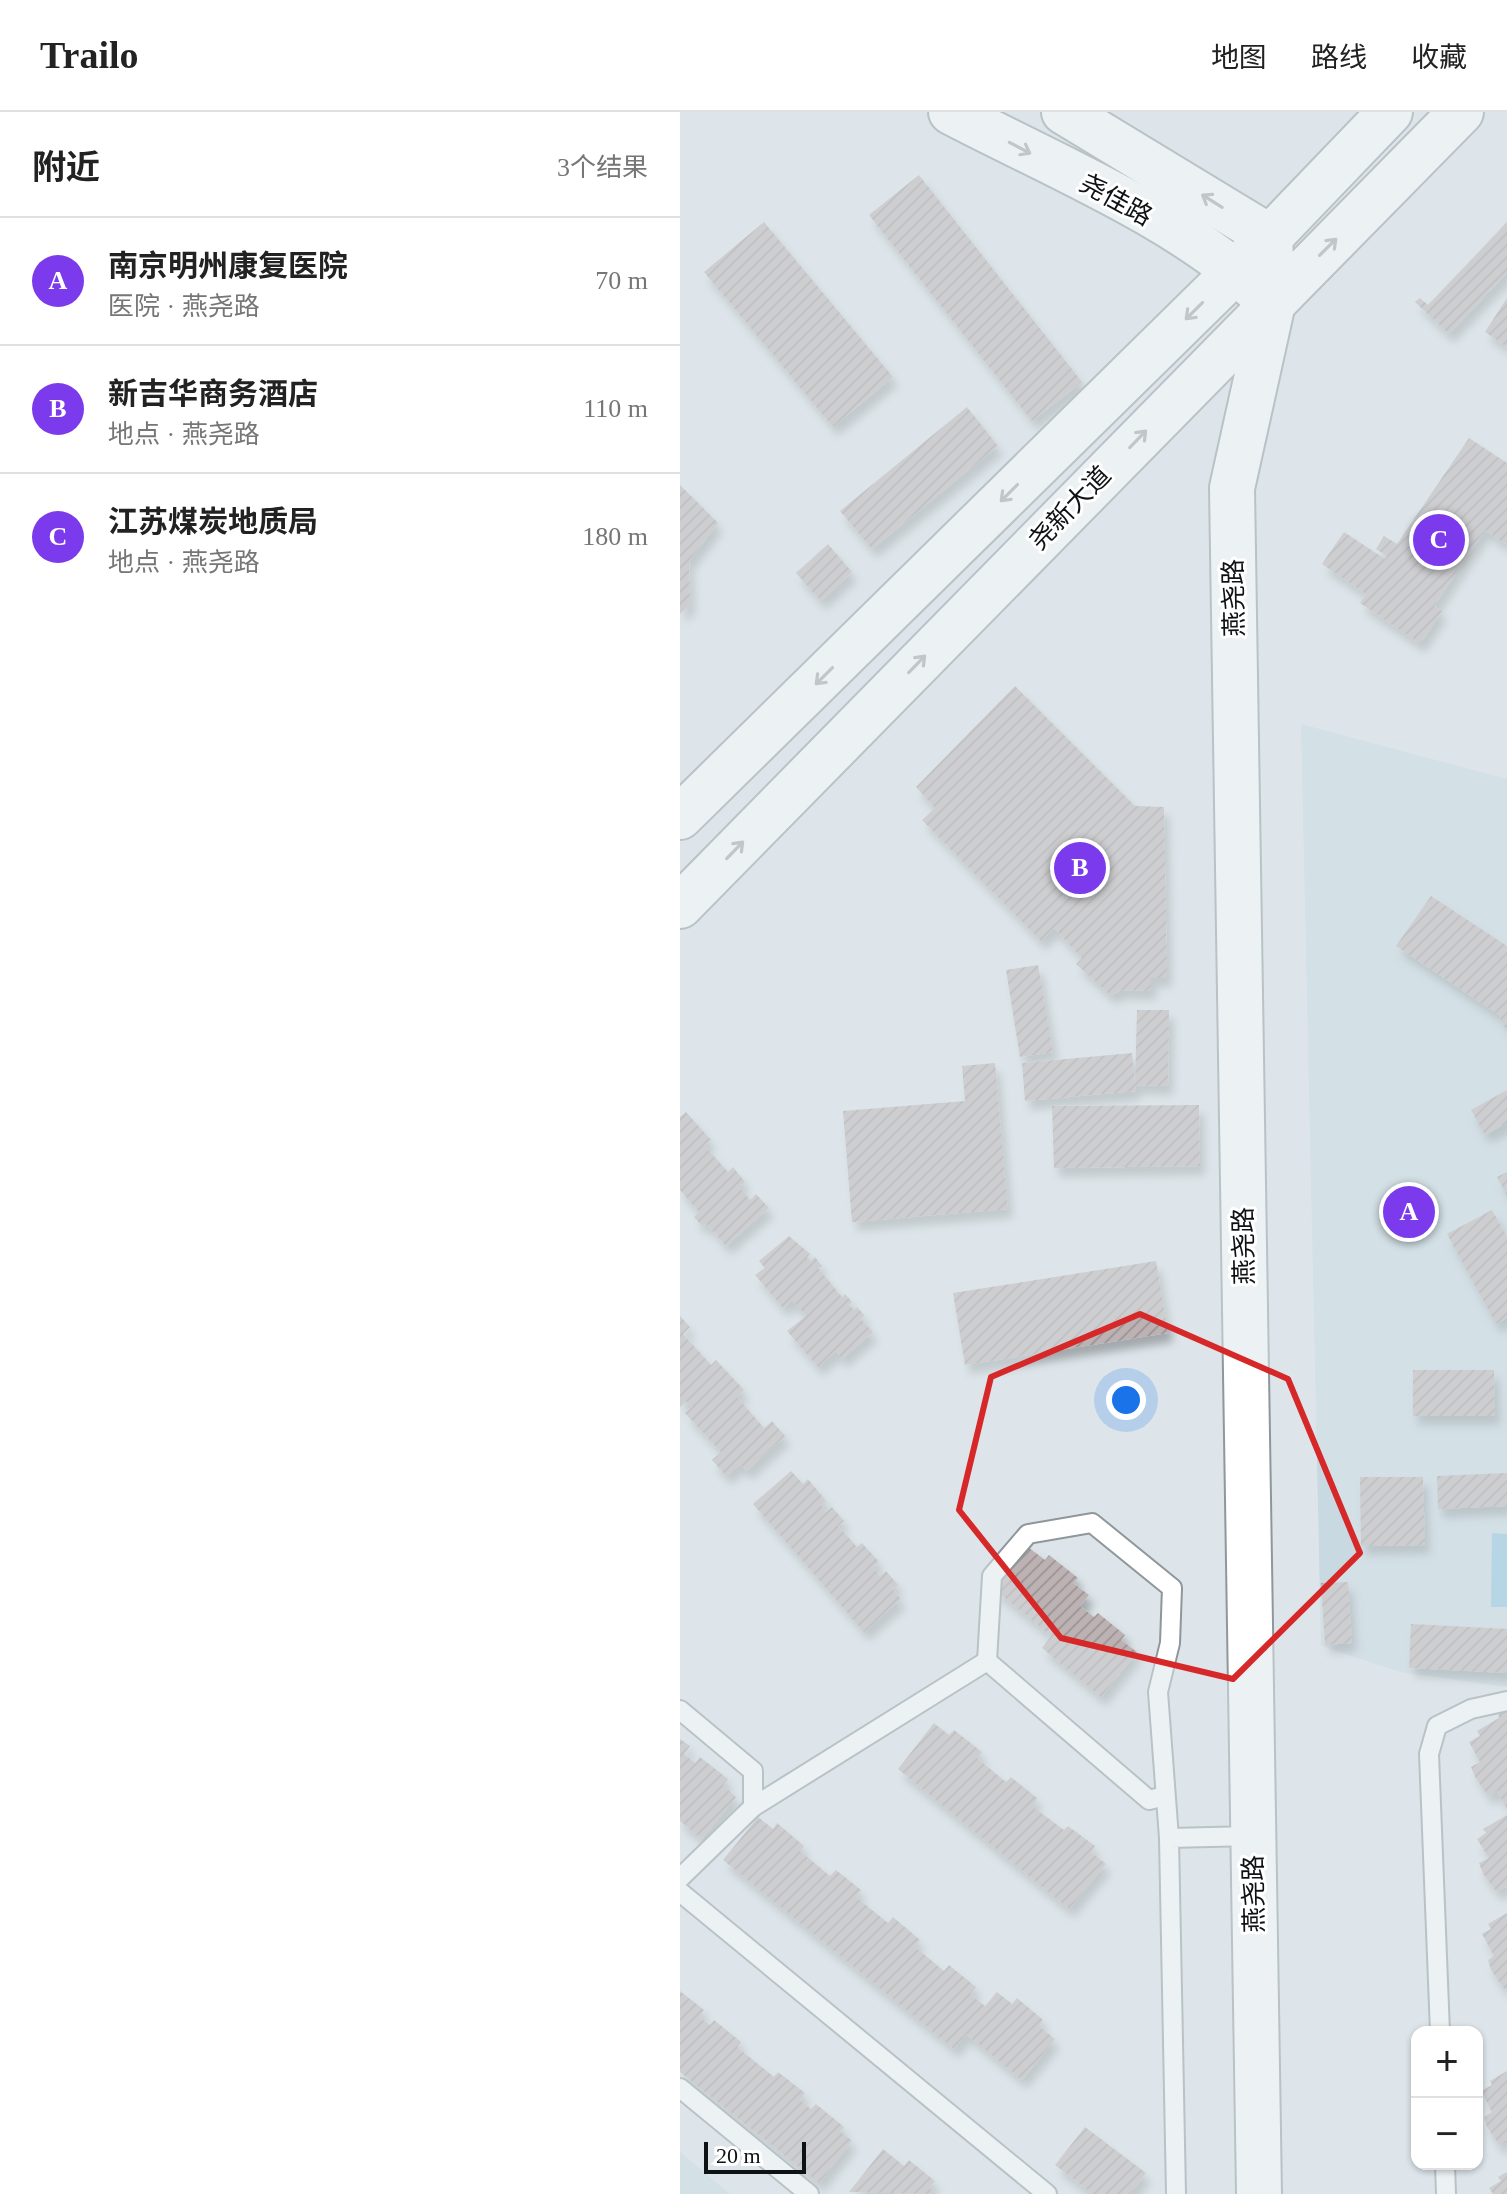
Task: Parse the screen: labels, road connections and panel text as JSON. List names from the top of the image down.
{
  "streets": {
    "main road": ["尧佳路", "尧新大道", "燕尧路"]
  },
  "crossings": [
    ["尧佳路", "尧新大道"],
    ["尧佳路", "燕尧路"],
    ["尧新大道", "燕尧路"]
  ],
  "scale_bar": "20 m",
  "page": {
    "header": "Trailo",
    "nav": ["地图", "路线", "收藏"],
    "heading": ["附近", "3个结果"],
    "list": [
      {
        "mark": "A",
        "name": "南京明州康复医院",
        "note": "医院 · 燕尧路",
        "value": "70 m"
      },
      {
        "mark": "B",
        "name": "新吉华商务酒店",
        "note": "地点 · 燕尧路",
        "value": "110 m"
      },
      {
        "mark": "C",
        "name": "江苏煤炭地质局",
        "note": "地点 · 燕尧路",
        "value": "180 m"
      }
    ],
    "pins": ["C", "B", "A"],
    "map_buttons": ["+", "−"],
    "scale": "20 m"
  }
}
